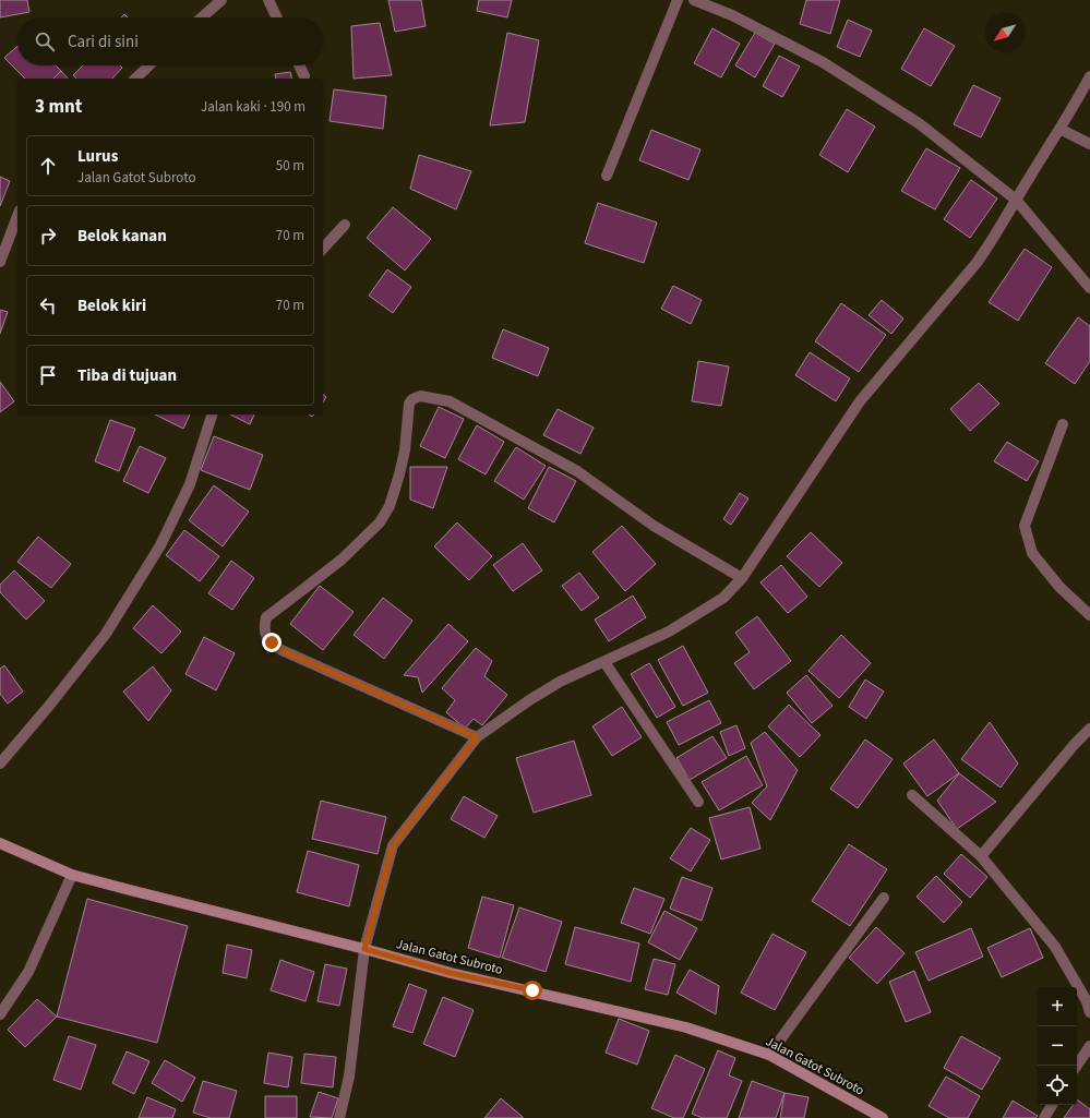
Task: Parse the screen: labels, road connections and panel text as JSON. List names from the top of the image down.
{
  "streets": {
    "main road": ["Jalan Gatot Subroto"]
  },
  "north": "bottom left",
  "page": {
    "search": "Cari di sini",
    "heading": ["3 mnt", "Jalan kaki · 190 m"],
    "list": [
      ["Lurus", "Jalan Gatot Subroto", "50 m"],
      ["Belok kanan", "70 m"],
      ["Belok kiri", "70 m"],
      "Tiba di tujuan"
    ],
    "map_buttons": ["+", "−"]
  }
}
